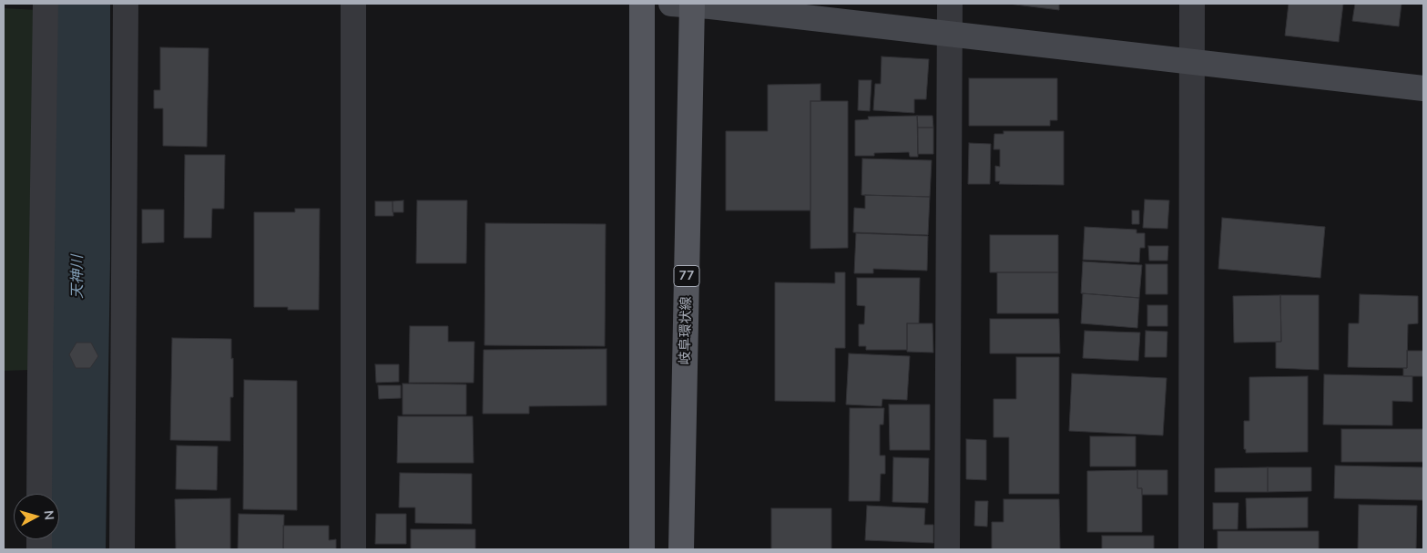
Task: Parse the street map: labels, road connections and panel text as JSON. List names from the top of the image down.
{
  "streets": {
    "main road": ["77", "岐阜環状線"]
  },
  "water": ["天神川"],
  "north": "right"
}
